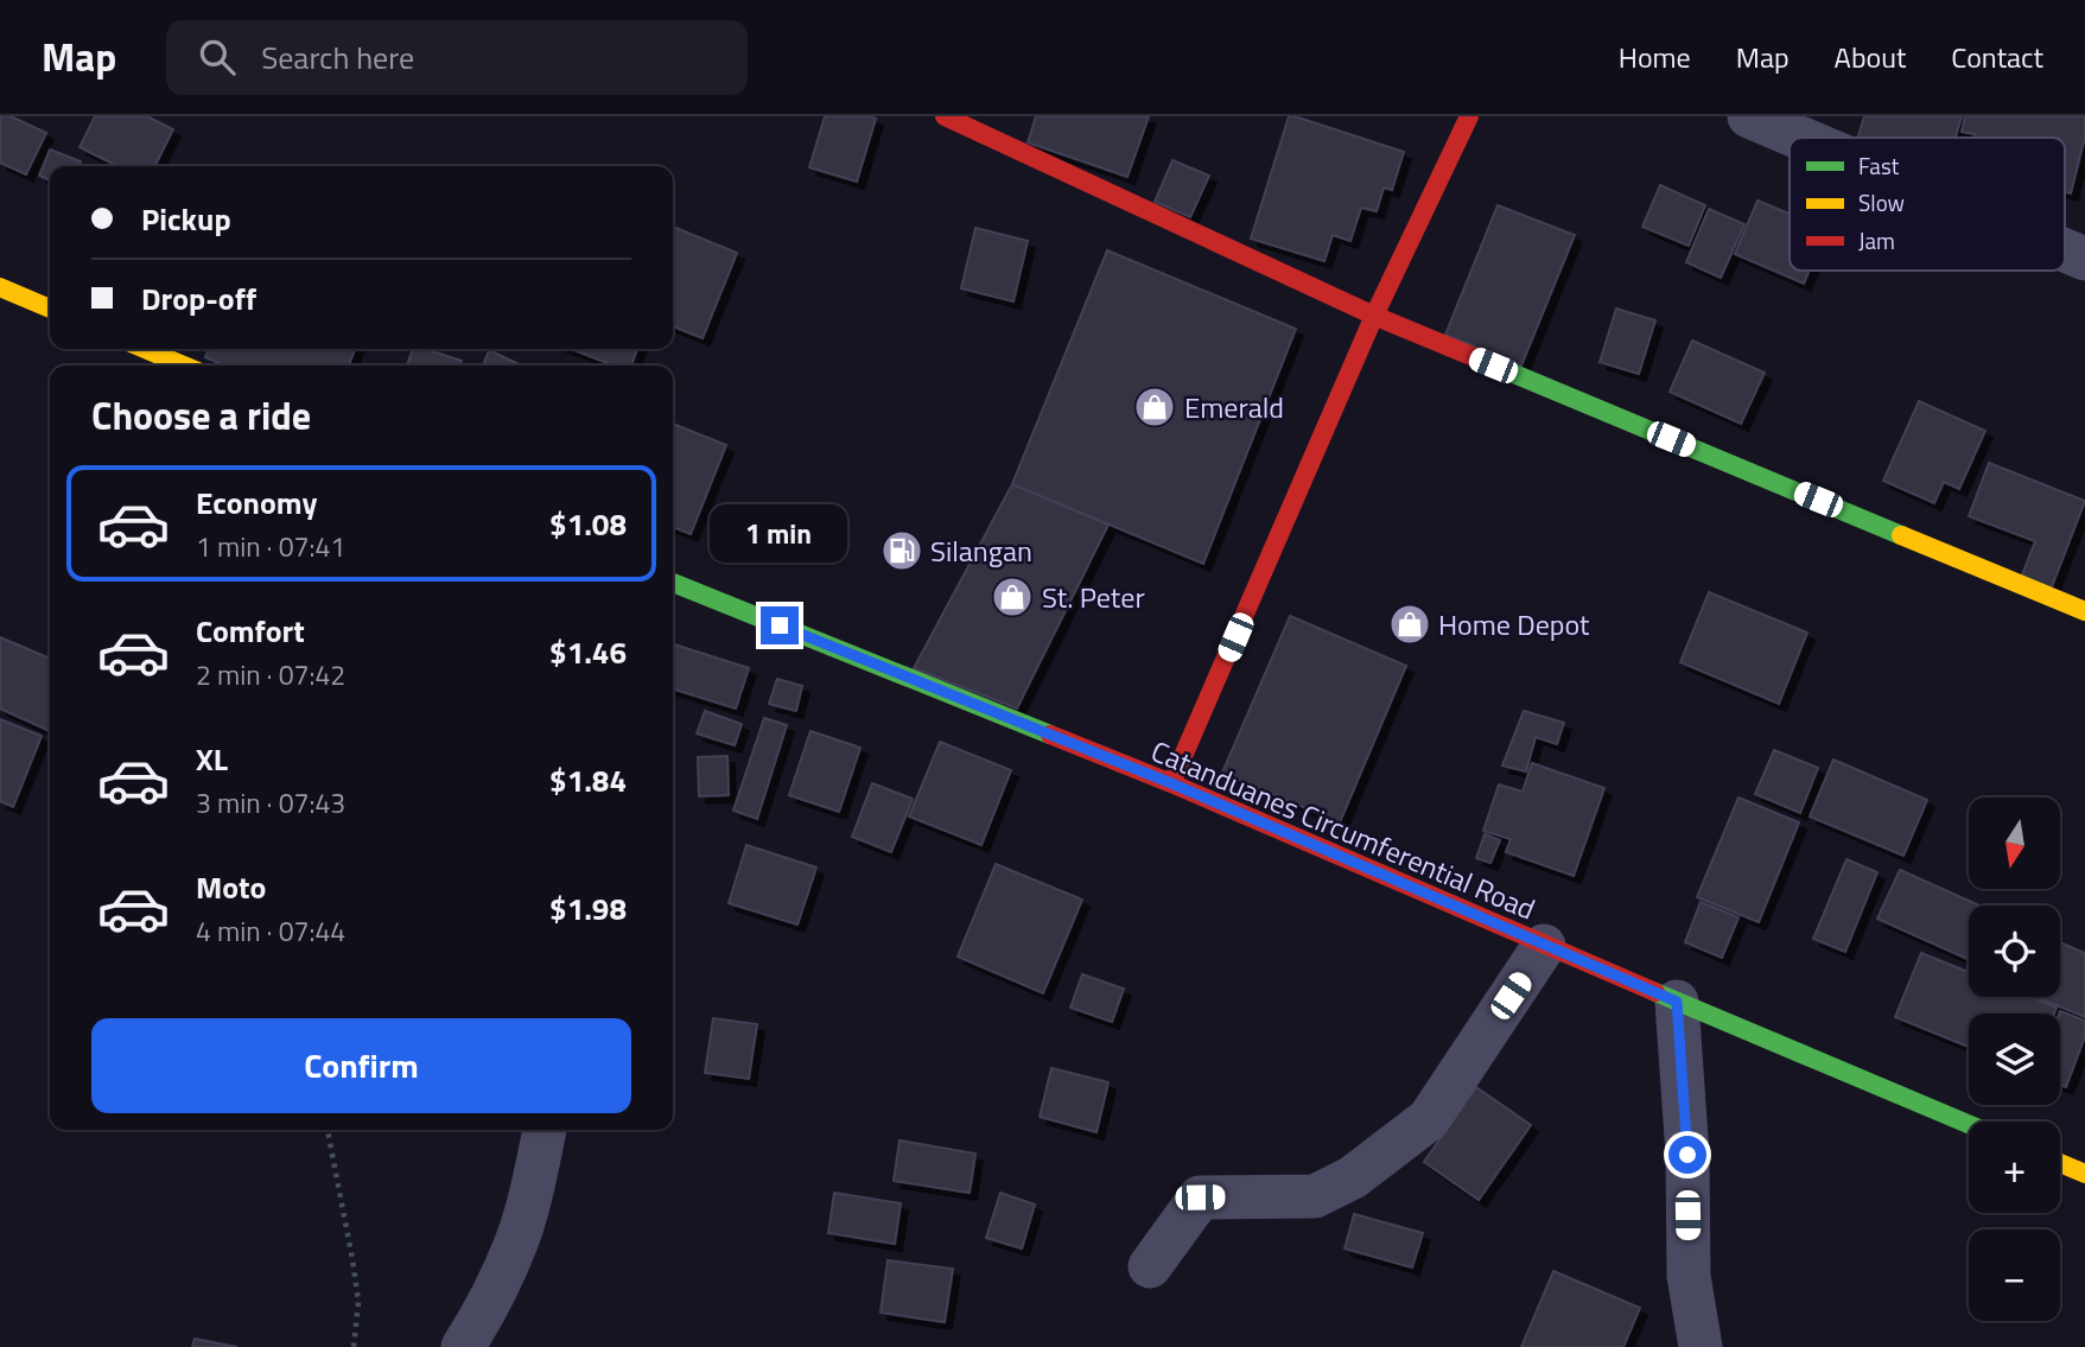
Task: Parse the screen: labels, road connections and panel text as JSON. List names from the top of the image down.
{
  "streets": {
    "street": ["Catanduanes Circumferential Road"]
  },
  "places": {
    "shop": ["Emerald", "St. Peter", "Home Depot"],
    "fuel station": ["Silangan"]
  },
  "legend": ["Fast", "Slow", "Jam"],
  "north": "bottom",
  "page": {
    "header": "Map",
    "search": "Search here",
    "nav": [
      "Home",
      "Map",
      "About",
      "Contact"
    ],
    "banner": ["Pickup", "Drop-off"],
    "heading": "Choose a ride",
    "list": [
      {
        "name": "Economy",
        "note": "1 min · 07:41",
        "value": "$1.08"
      },
      {
        "name": "Comfort",
        "note": "2 min · 07:42",
        "value": "$1.46"
      },
      {
        "name": "XL",
        "note": "3 min · 07:43",
        "value": "$1.84"
      },
      {
        "name": "Moto",
        "note": "4 min · 07:44",
        "value": "$1.98"
      }
    ],
    "bubble": "1 min",
    "map_buttons": ["+", "−"],
    "buttons": "Confirm"
  }
}
